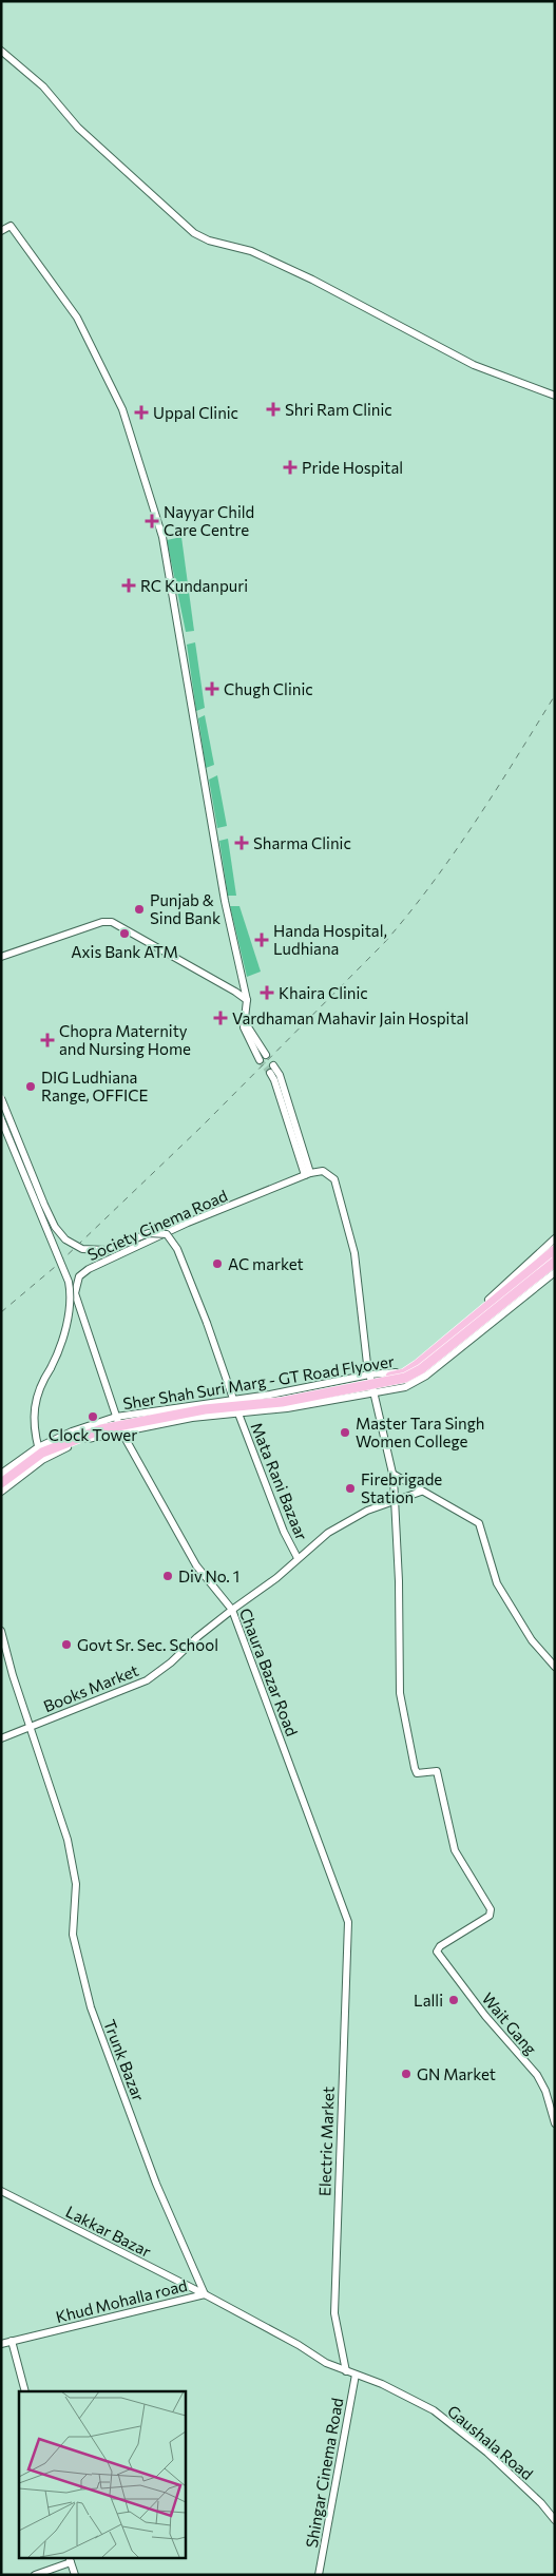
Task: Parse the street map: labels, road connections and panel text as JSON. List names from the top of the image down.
{
  "streets": {
    "main road": ["Sher Shah Suri Marg - GT Road Flyover"],
    "street": [
      "Society Cinema Road",
      "Mata Rani Bazaar",
      "Chaura Bazar Road",
      "Books Market",
      "Wait Gang",
      "Trunk Bazar",
      "Electric Market",
      "Lakkar Bazar",
      "Khud Mohalla road",
      "Gaushala Road",
      "Shingar Cinema Road"
    ]
  },
  "crossings": [
    ["Society Cinema Road", "Chaura Bazar Road"],
    ["Mata Rani Bazaar", "Books Market"],
    ["Chaura Bazar Road", "Books Market"],
    ["Chaura Bazar Road", "Electric Market"],
    ["Books Market", "Wait Gang"],
    ["Books Market", "Trunk Bazar"],
    ["Trunk Bazar", "Lakkar Bazar"],
    ["Trunk Bazar", "Khud Mohalla road"],
    ["Electric Market", "Khud Mohalla road"],
    ["Electric Market", "Gaushala Road"],
    ["Lakkar Bazar", "Khud Mohalla road"],
    ["Khud Mohalla road", "Gaushala Road"],
    ["Gaushala Road", "Shingar Cinema Road"]
  ],
  "places": {
    "health": [
      "Shri Ram Clinic",
      "Uppal Clinic",
      "Pride Hospital",
      "Nayyar Child Care Centre",
      "RC Kundanpuri",
      "Chugh Clinic",
      "Sharma Clinic",
      "Handa Hospital, Ludhiana",
      "Khaira Clinic",
      "Vardhaman Mahavir Jain Hospital",
      "Chopra Maternity and Nursing Home"
    ],
    "other": [
      "Punjab & Sind Bank",
      "Axis Bank ATM",
      "DIG Ludhiana Range, OFFICE",
      "AC market",
      "Clock Tower",
      "Master Tara Singh Women College",
      "Firebrigade Station",
      "Div No. 1",
      "Govt Sr. Sec. School",
      "Lalli",
      "GN Market"
    ]
  }
}
